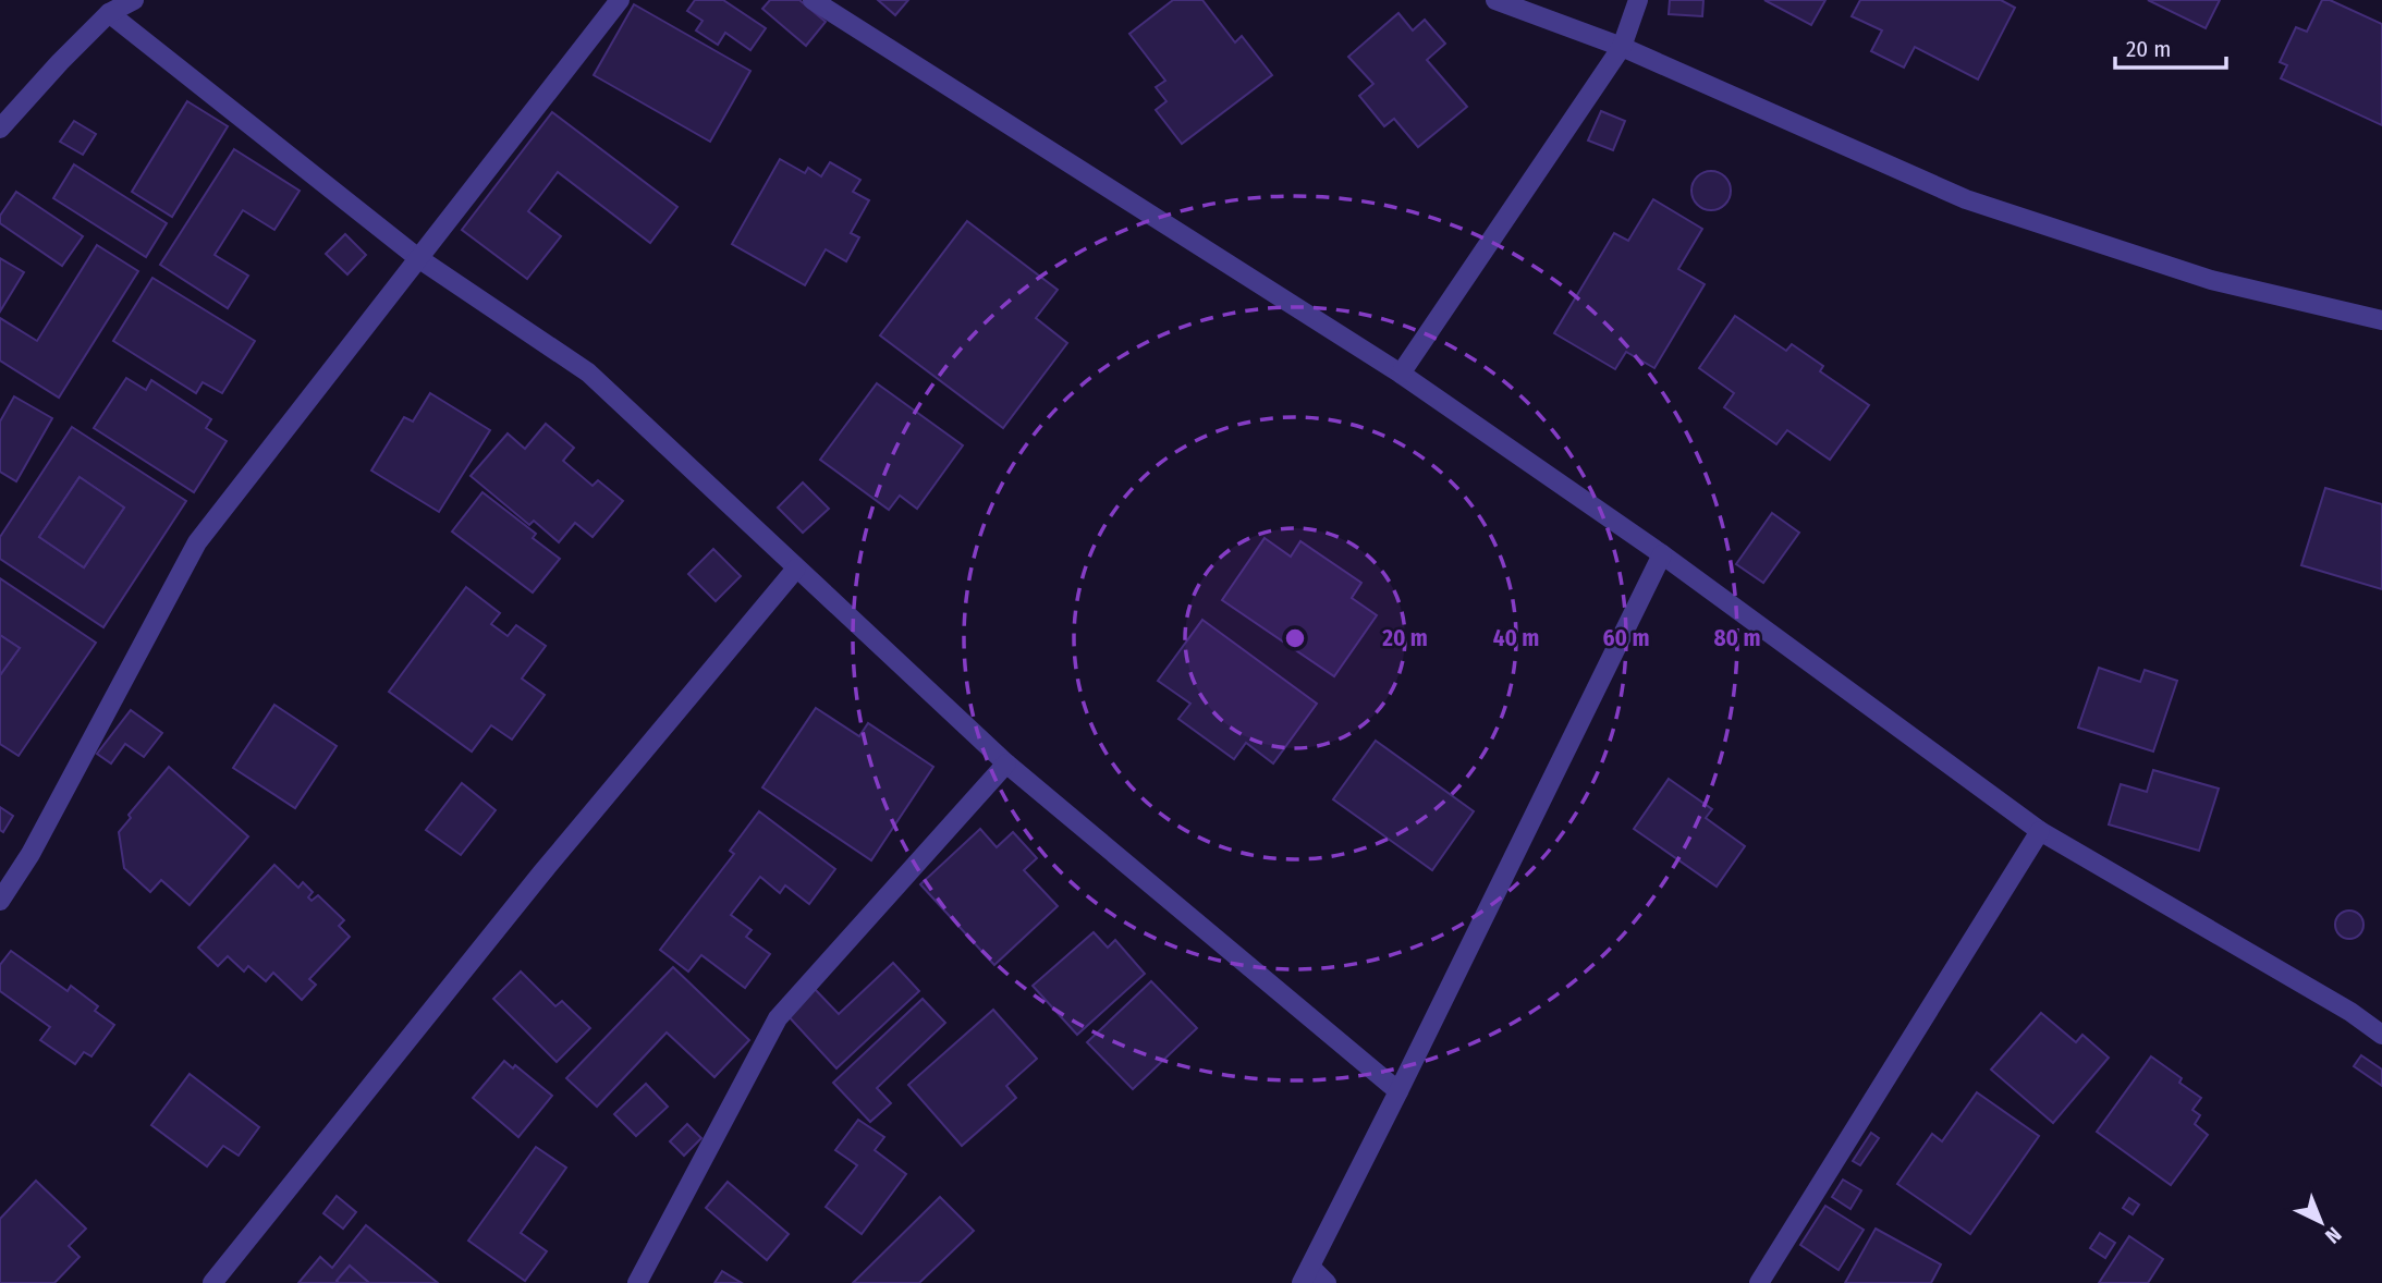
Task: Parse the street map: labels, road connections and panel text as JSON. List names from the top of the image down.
{
  "scale_bar": "20 m",
  "north": "bottom right",
  "rings": [
    "20 m",
    "40 m",
    "60 m",
    "80 m"
  ]
}
